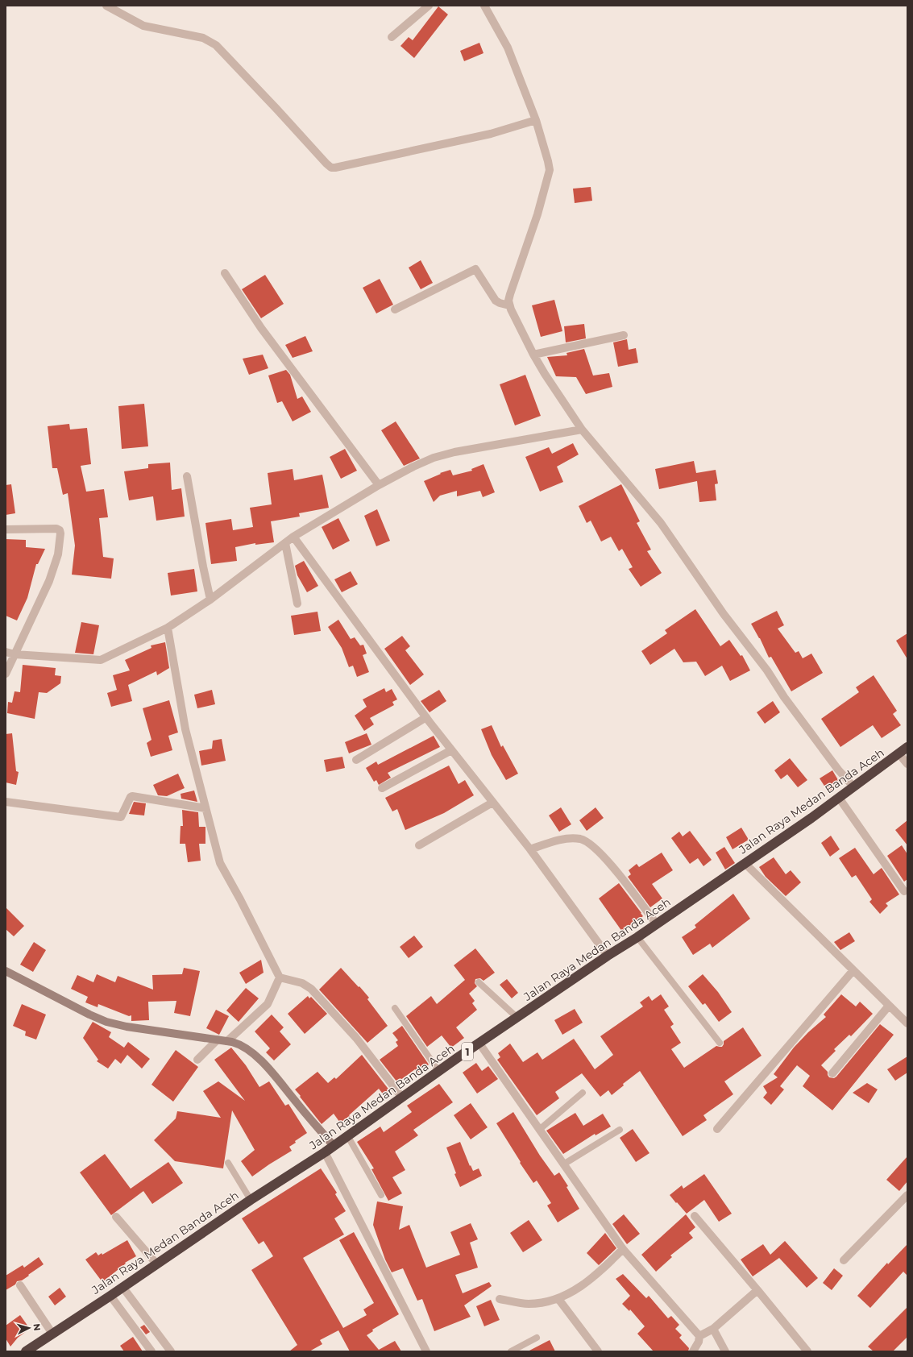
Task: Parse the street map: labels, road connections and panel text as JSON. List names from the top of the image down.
{
  "streets": {
    "highway": ["Jalan Raya Medan Banda Aceh", "1"]
  },
  "north": "right"
}
